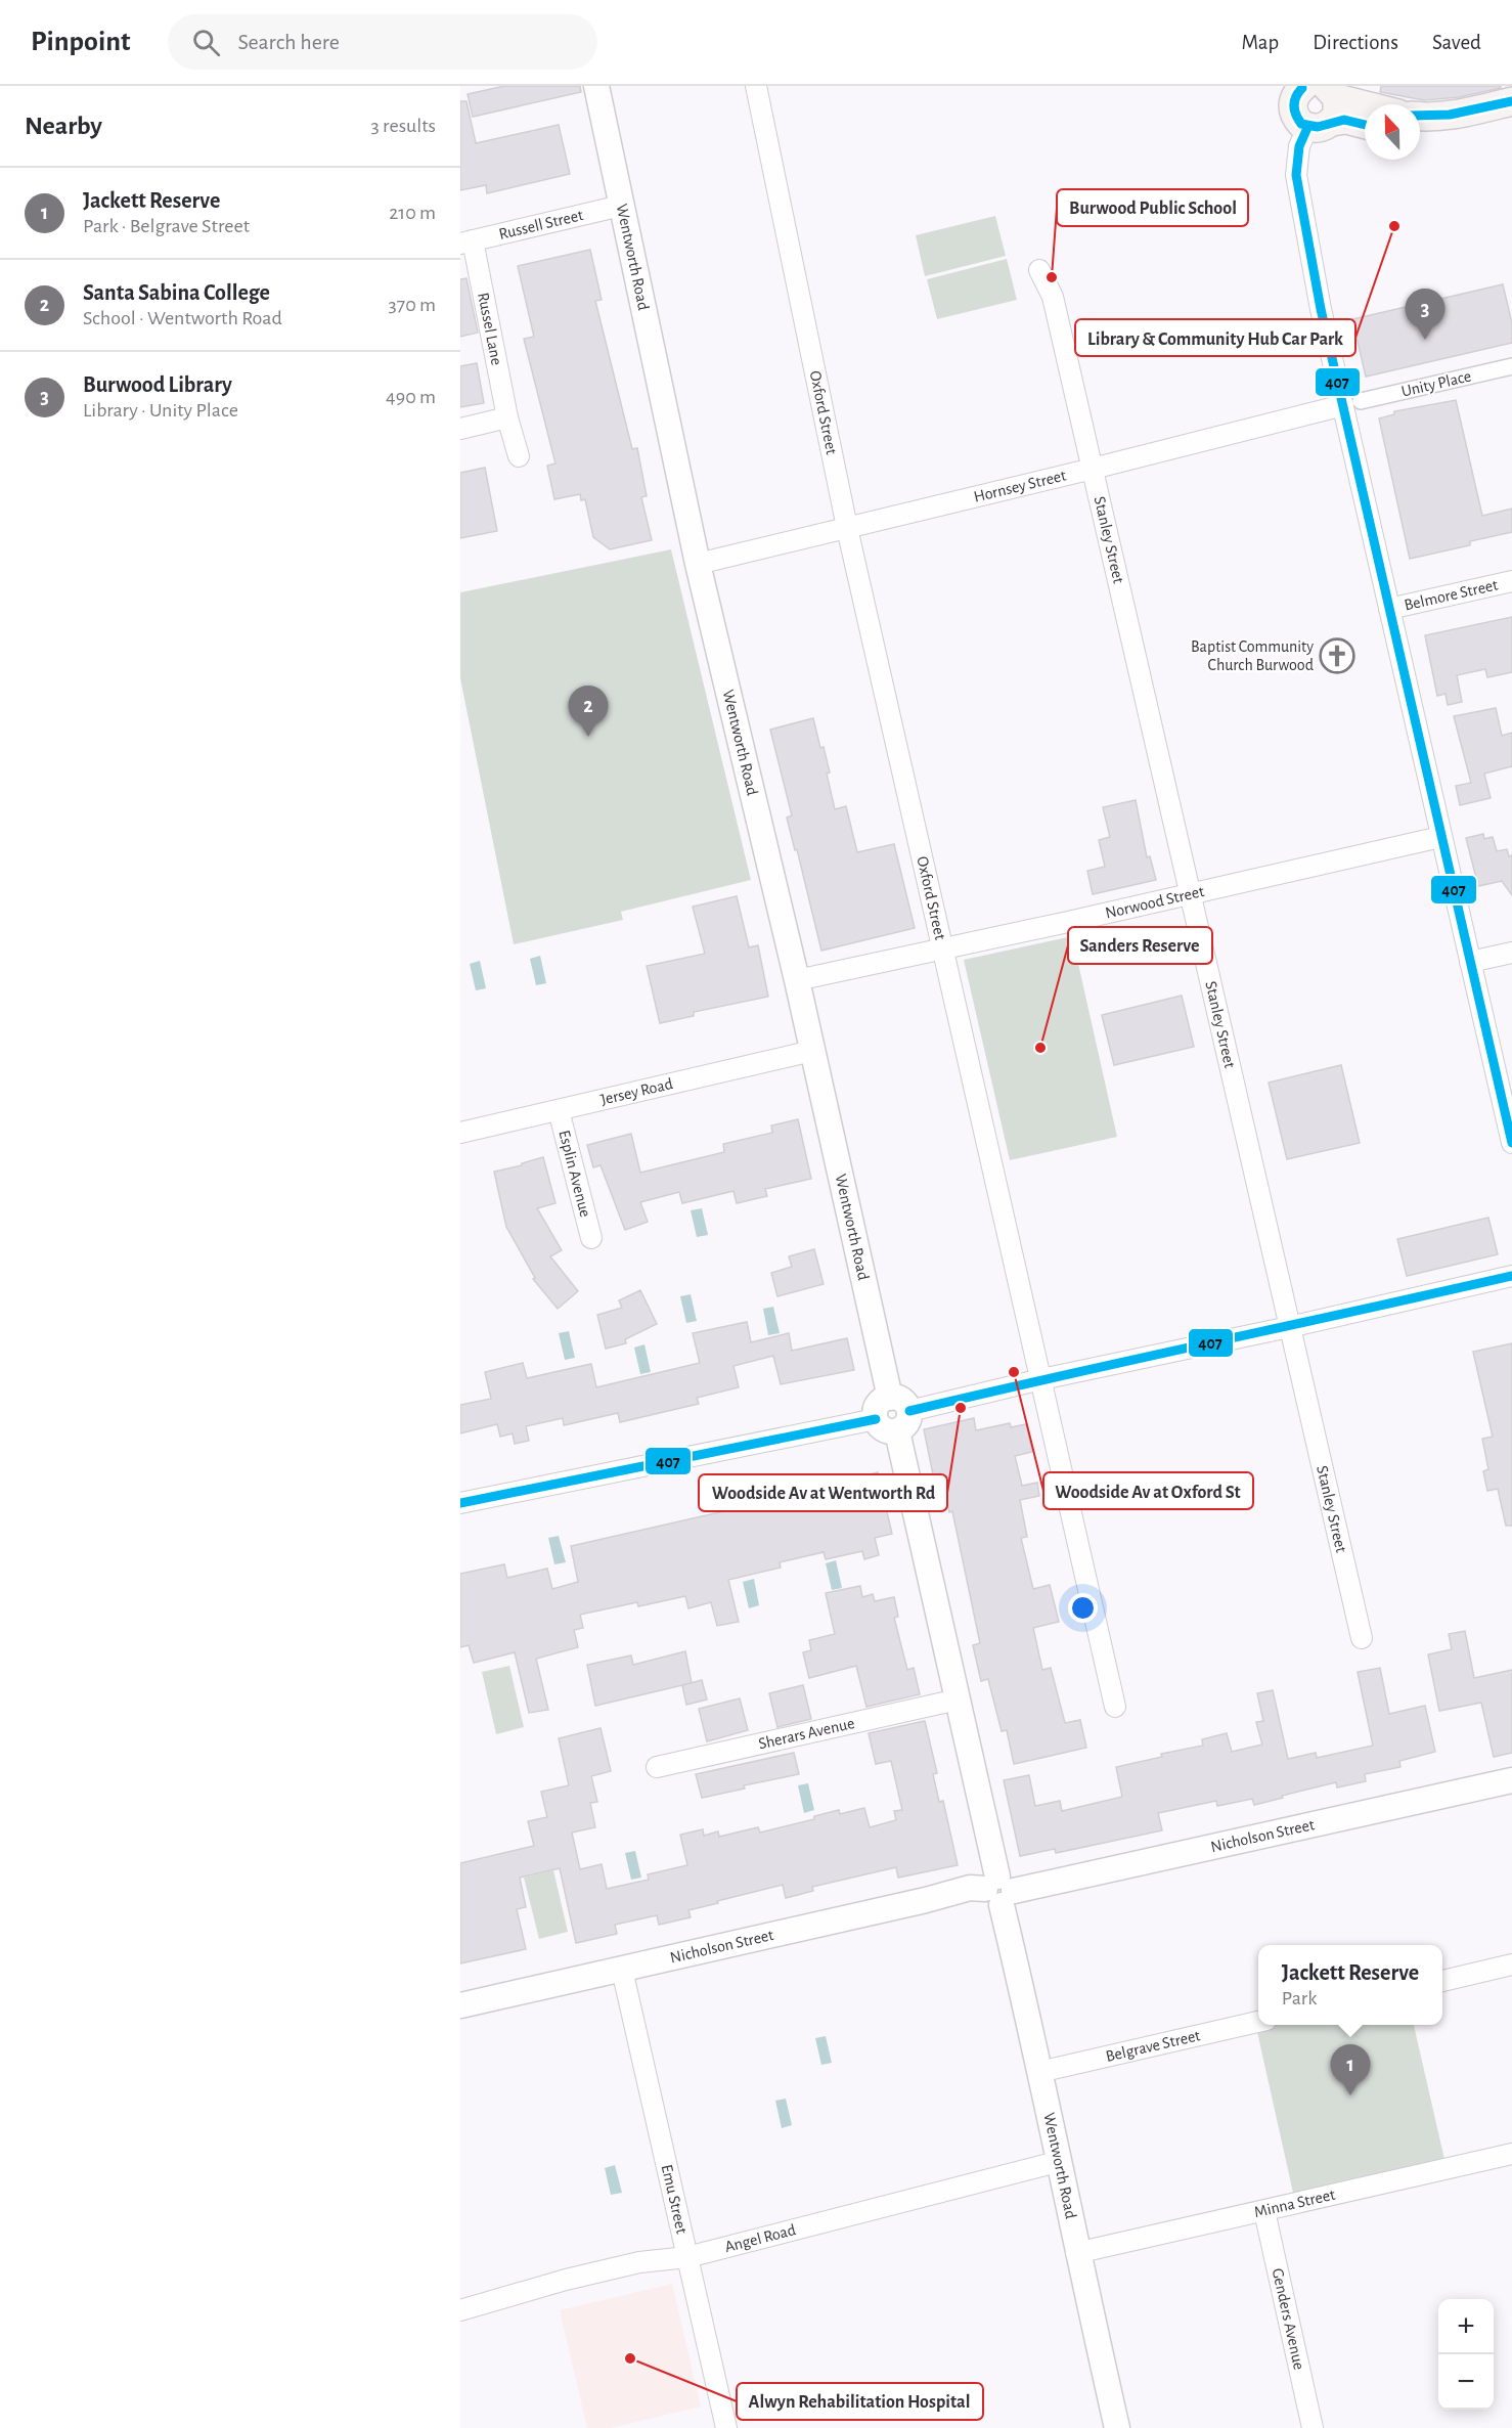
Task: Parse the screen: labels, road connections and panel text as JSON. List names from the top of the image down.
{
  "streets": {
    "street": [
      "Russell Street",
      "Wentworth Road",
      "Russel Lane",
      "Unity Place",
      "Oxford Street",
      "Hornsey Street",
      "Stanley Street",
      "Belmore Street",
      "Norwood Street",
      "Jersey Road",
      "Esplin Avenue",
      "Sherars Avenue",
      "Nicholson Street",
      "Belgrave Street",
      "Emu Street",
      "Minna Street",
      "Angel Road",
      "Genders Avenue"
    ]
  },
  "crossings": [
    ["Russell Street", "Wentworth Road"],
    ["Russell Street", "Russel Lane"],
    ["Wentworth Road", "Hornsey Street"],
    ["Wentworth Road", "Norwood Street"],
    ["Wentworth Road", "Jersey Road"],
    ["Wentworth Road", "Sherars Avenue"],
    ["Wentworth Road", "Nicholson Street"],
    ["Wentworth Road", "Belgrave Street"],
    ["Wentworth Road", "Minna Street"],
    ["Wentworth Road", "Angel Road"],
    ["Unity Place", "Hornsey Street"],
    ["Oxford Street", "Hornsey Street"],
    ["Oxford Street", "Norwood Street"],
    ["Hornsey Street", "Stanley Street"],
    ["Stanley Street", "Norwood Street"],
    ["Jersey Road", "Esplin Avenue"],
    ["Nicholson Street", "Emu Street"],
    ["Emu Street", "Angel Road"],
    ["Minna Street", "Genders Avenue"]
  ],
  "places": {
    "other": [
      "Library & Community Hub Car Park",
      "Burwood Public School",
      "Sanders Reserve",
      "Woodside Av at Oxford St",
      "Woodside Av at Wentworth Rd",
      "Alwyn Rehabilitation Hospital"
    ],
    "church": ["Baptist Community Church Burwood"]
  },
  "lines": ["transit line 407"],
  "north": "top",
  "page": {
    "header": "Pinpoint",
    "search": "Search here",
    "nav": ["Map", "Directions", "Saved"],
    "heading": ["Nearby", "3 results"],
    "list": [
      {
        "mark": "1",
        "name": "Jackett Reserve",
        "note": "Park · Belgrave Street",
        "value": "210 m"
      },
      {
        "mark": "2",
        "name": "Santa Sabina College",
        "note": "School · Wentworth Road",
        "value": "370 m"
      },
      {
        "mark": "3",
        "name": "Burwood Library",
        "note": "Library · Unity Place",
        "value": "490 m"
      }
    ],
    "pins": ["3", "2", "1"],
    "popup": ["Jackett Reserve", "Park"],
    "map_buttons": ["+", "−"]
  }
}
